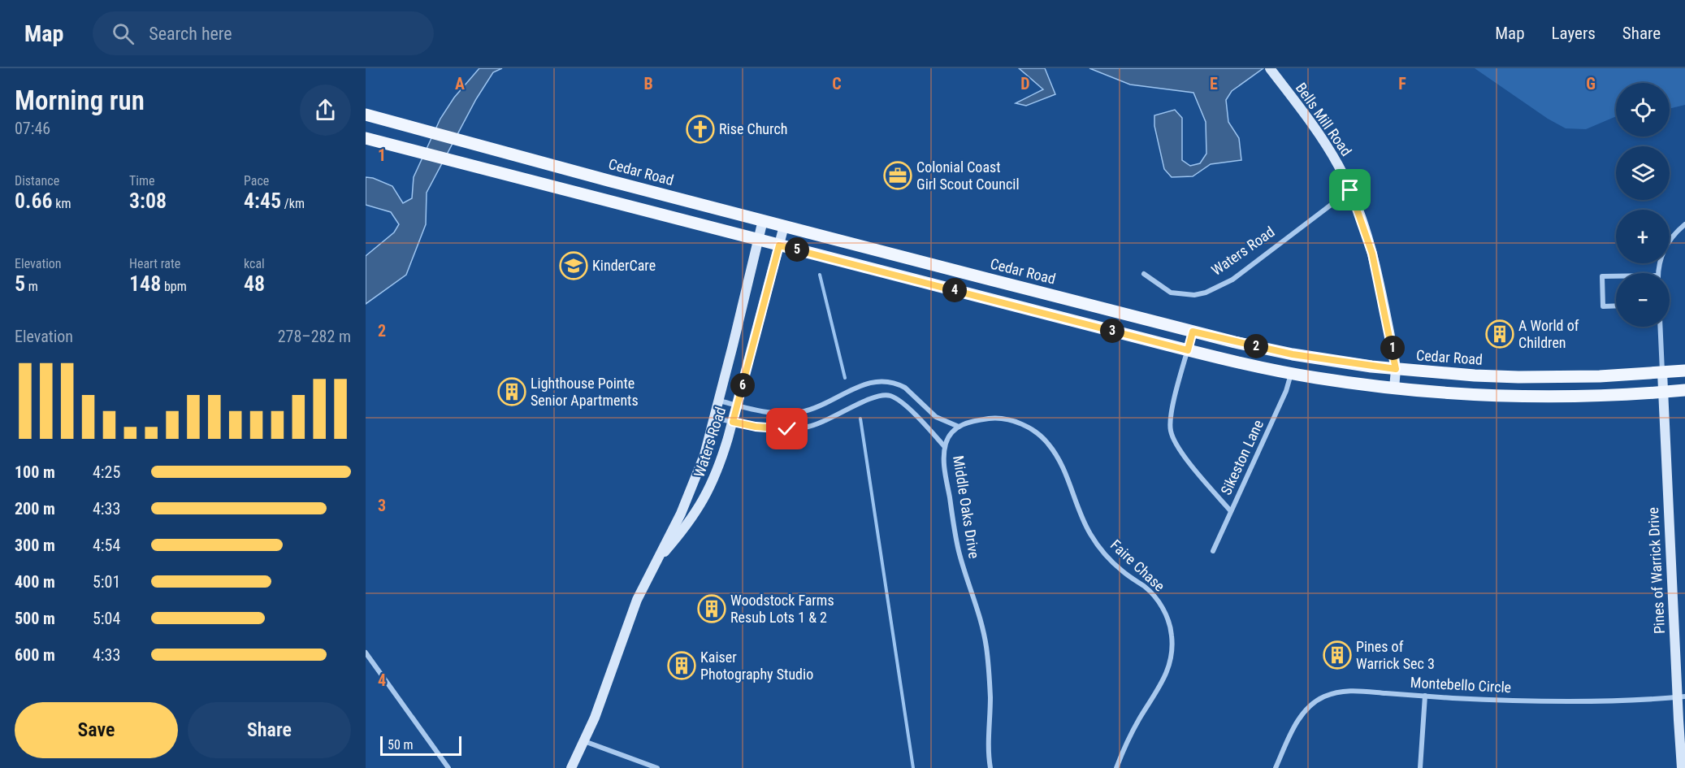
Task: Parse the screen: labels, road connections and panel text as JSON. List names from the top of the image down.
{
  "streets": {
    "main road": ["Cedar Road"],
    "street": [
      "Bells Mill Road",
      "Waters Road",
      "Sikeston Lane",
      "Middle Oaks Drive",
      "Faire Chase",
      "Pines of Warrick Drive",
      "Montebello Circle"
    ]
  },
  "crossings": [
    ["Bells Mill Road", "Cedar Road"],
    ["Bells Mill Road", "Waters Road"],
    ["Cedar Road", "Waters Road"],
    ["Cedar Road", "Pines of Warrick Drive"],
    ["Waters Road", "Middle Oaks Drive"],
    ["Pines of Warrick Drive", "Montebello Circle"]
  ],
  "places": {
    "church": ["Rise Church"],
    "office": ["Colonial Coast Girl Scout Council"],
    "school or university": ["KinderCare"],
    "building": [
      "A World of Children",
      "Lighthouse Pointe Senior Apartments",
      "Woodstock Farms Resub Lots 1 & 2",
      "Pines of Warrick Sec 3",
      "Kaiser Photography Studio"
    ]
  },
  "scale_bar": "50 m",
  "page": {
    "header": "Map",
    "search": "Search here",
    "nav": ["Map", "Layers", "Share"],
    "heading": ["Morning run", "07:46"],
    "map_buttons": ["+", "−"],
    "stats": [
      ["Distance", "0.66 km"],
      ["Time", "3:08"],
      ["Pace", "4:45 /km"],
      ["Elevation", "5 m"],
      ["Heart rate", "148 bpm"],
      ["kcal", "48"]
    ],
    "pins": [
      "5",
      "4",
      "3",
      "2",
      "1",
      "6"
    ],
    "chart": ["Elevation", "278–282 m"],
    "list": [
      {
        "name": "100 m",
        "note": "4:25"
      },
      {
        "name": "200 m",
        "note": "4:33"
      },
      {
        "name": "300 m",
        "note": "4:54"
      },
      {
        "name": "400 m",
        "note": "5:01"
      },
      {
        "name": "500 m",
        "note": "5:04"
      },
      {
        "name": "600 m",
        "note": "4:33"
      }
    ],
    "buttons": ["Save", "Share"],
    "scale": "50 m"
  },
  "grid": {
    "columns": [
      "A",
      "B",
      "C",
      "D",
      "E",
      "F",
      "G"
    ],
    "rows": [
      "1",
      "2",
      "3",
      "4"
    ]
  }
}
